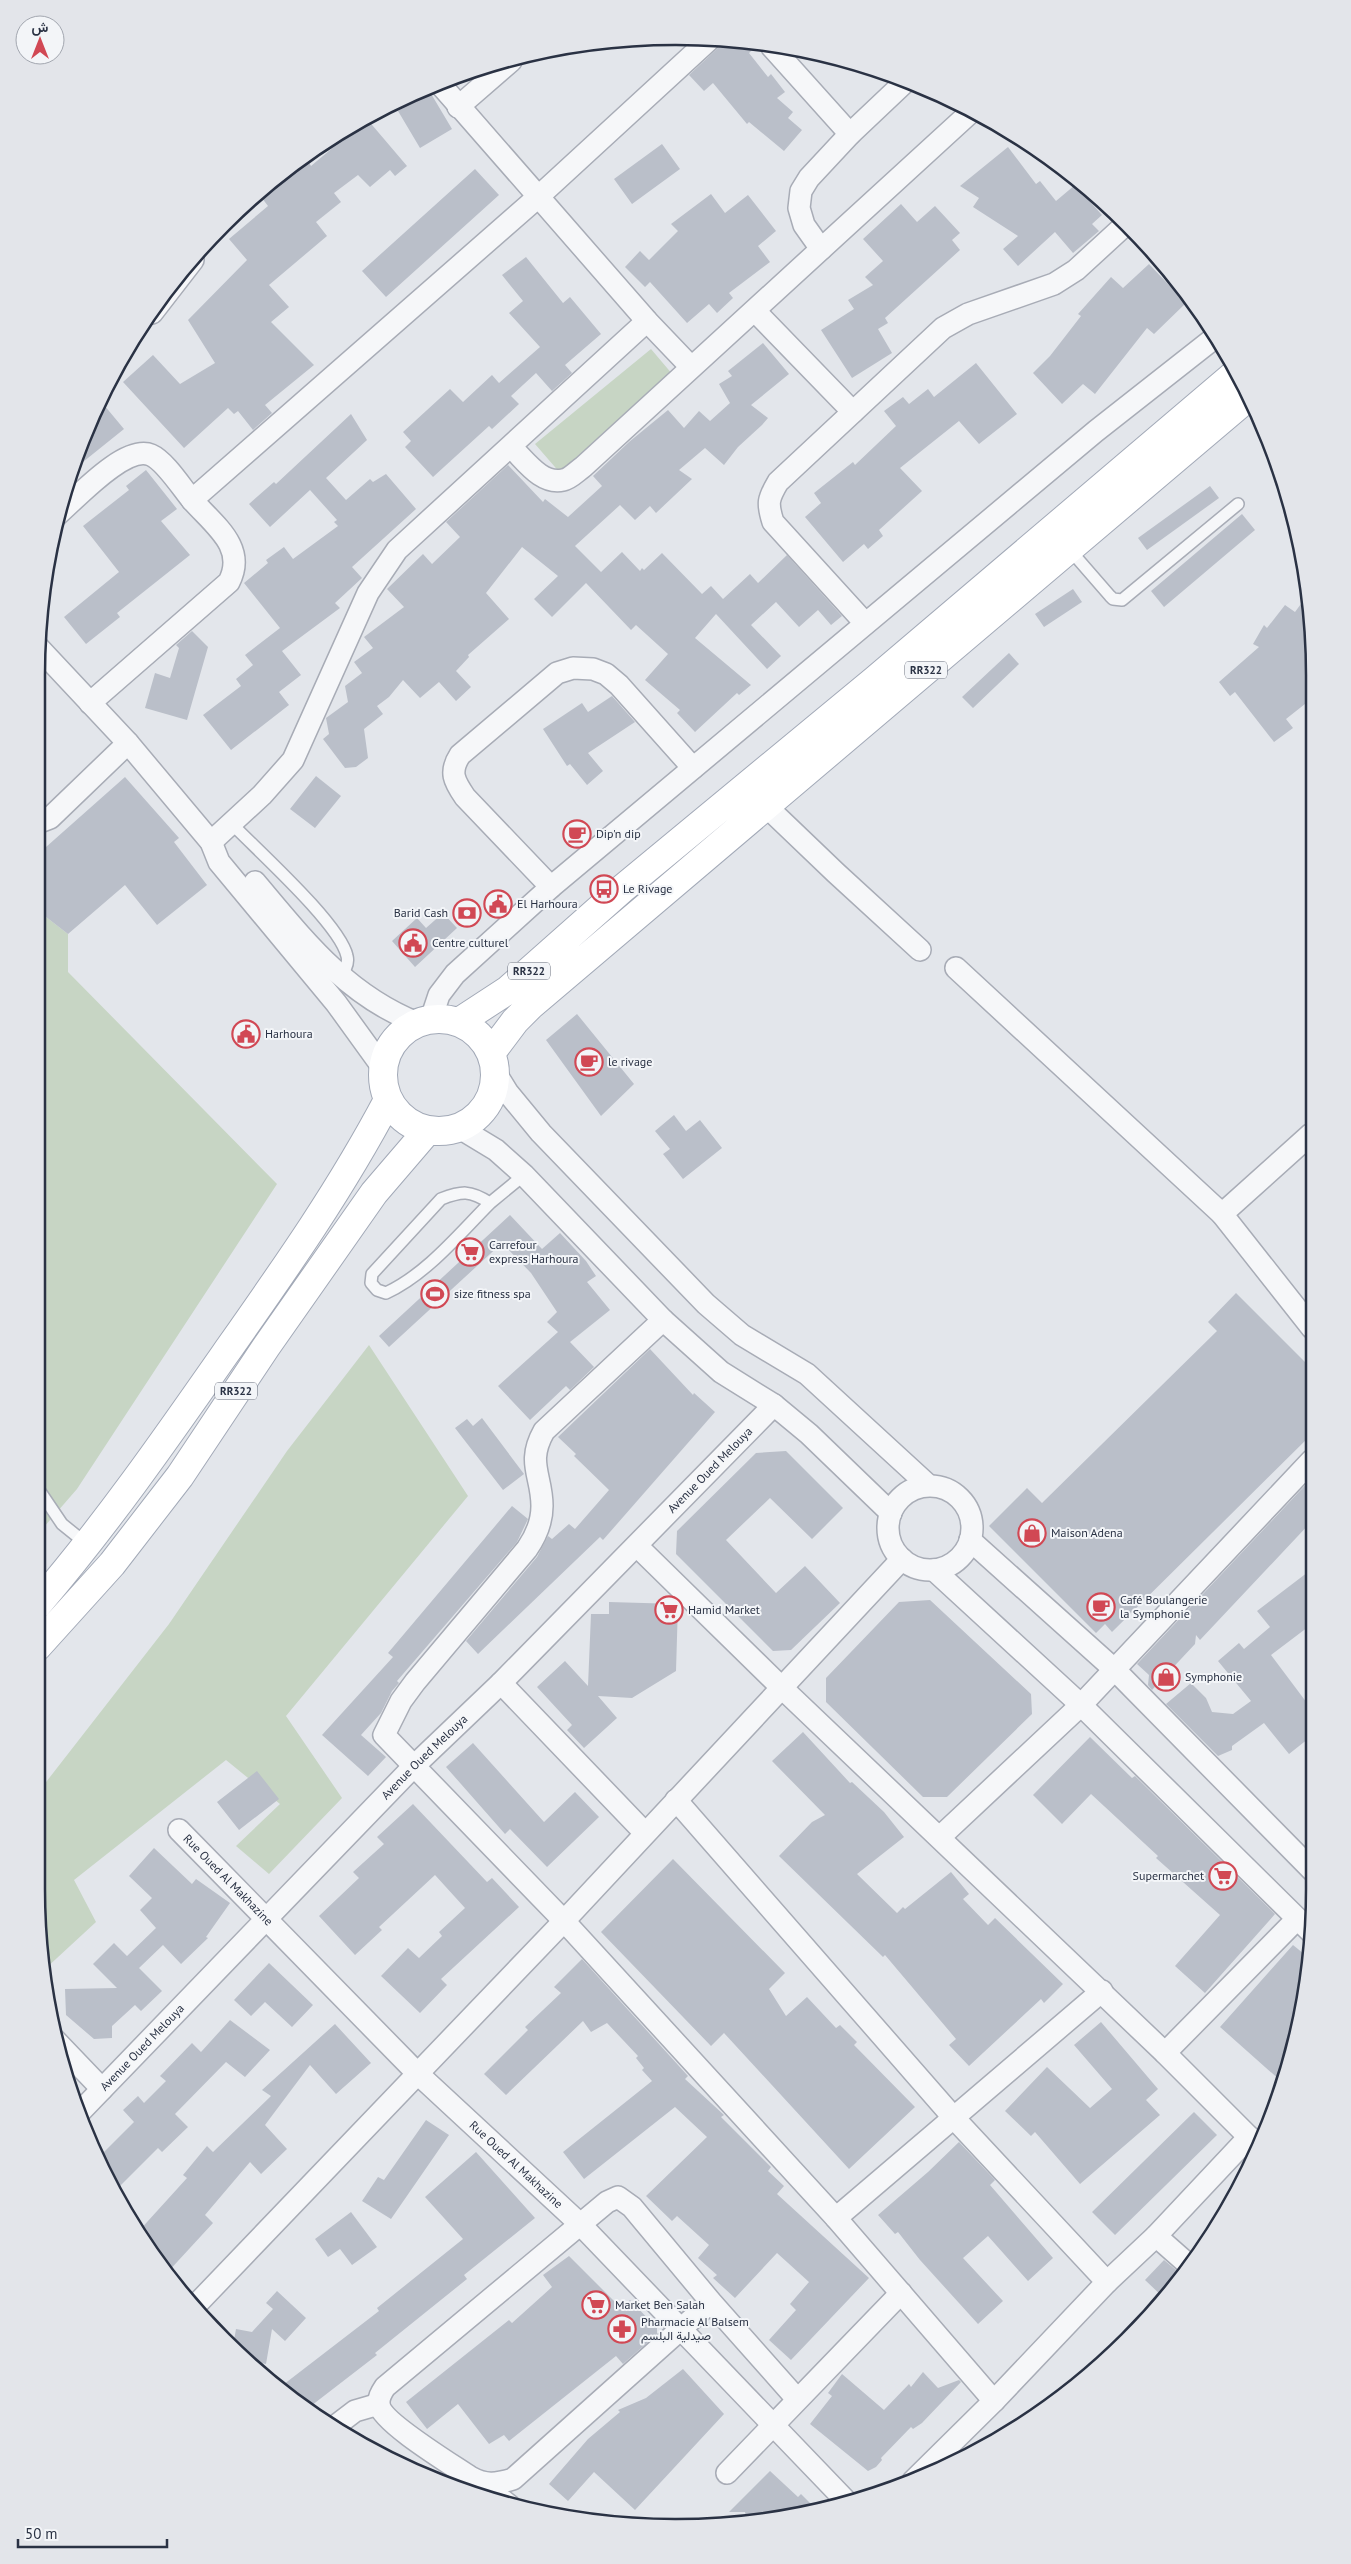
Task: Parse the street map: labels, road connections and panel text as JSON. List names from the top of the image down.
{
  "streets": {
    "main road": ["RR322"],
    "street": ["Avenue Oued Melouya", "Rue Oued Al Makhazine"]
  },
  "crossings": [
    ["Avenue Oued Melouya", "Rue Oued Al Makhazine"]
  ],
  "places": {
    "cafe": ["Dip'n dip", "le rivage", "Café Boulangerie la Symphonie"],
    "bus stop": ["Le Rivage"],
    "public building": ["El Harhoura", "Centre culturel", "Harhoura"],
    "bank": ["Barid Cash"],
    "supermarket": [
      "Carrefour express Harhoura",
      "Hamid Market",
      "Supermarchet",
      "Market Ben Salah"
    ],
    "sports": ["size fitness spa"],
    "shop": ["Maison Adena", "Symphonie"],
    "pharmacy": ["Pharmacie Al Balsem صيدلية البلسم"]
  },
  "scale_bar": "50 m",
  "north": "top"
}
